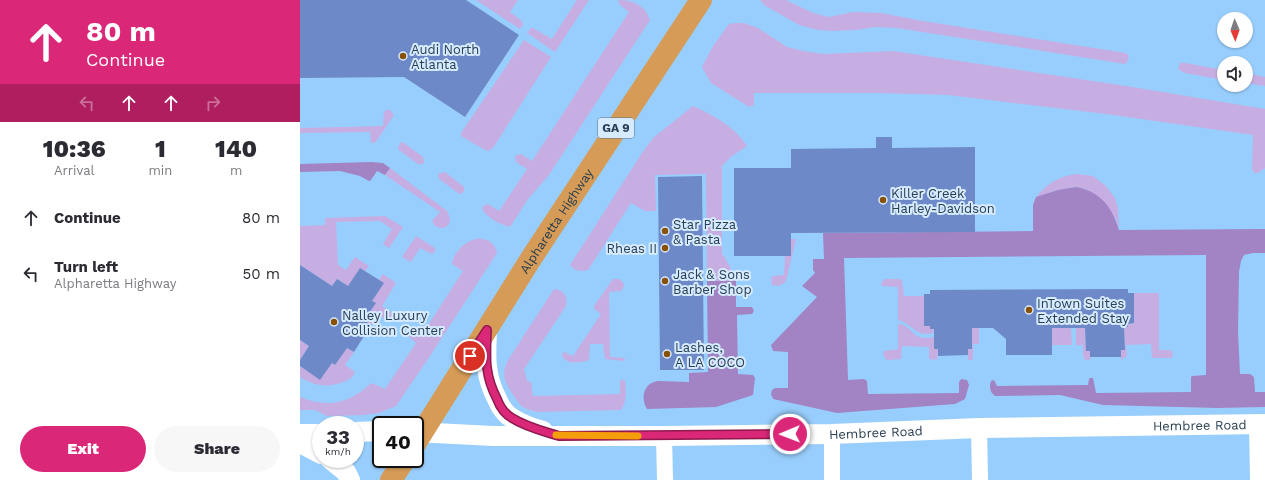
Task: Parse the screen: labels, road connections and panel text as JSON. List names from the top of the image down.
{
  "streets": {
    "highway": ["GA 9", "Alpharetta Highway"],
    "street": ["Hembree Road"]
  },
  "places": [
    "Audi North Atlanta",
    "Killer Creek Harley-Davidson",
    "Star Pizza & Pasta",
    "Rheas II",
    "Jack & Sons Barber Shop",
    "InTown Suites Extended Stay",
    "Nalley Luxury Collision Center",
    "Lashes, A LA COCO"
  ],
  "north": "bottom",
  "page": {
    "turn": ["80 m", "Continue"],
    "eta": [
      "10:36",
      "Arrival",
      "1",
      "min",
      "140",
      "m"
    ],
    "list": [
      {
        "name": "Continue",
        "value": "80 m"
      },
      {
        "name": "Turn left",
        "note": "Alpharetta Highway",
        "value": "50 m"
      }
    ],
    "speed": "33 km/h",
    "limit": "40",
    "buttons": ["Exit", "Share"]
  }
}
